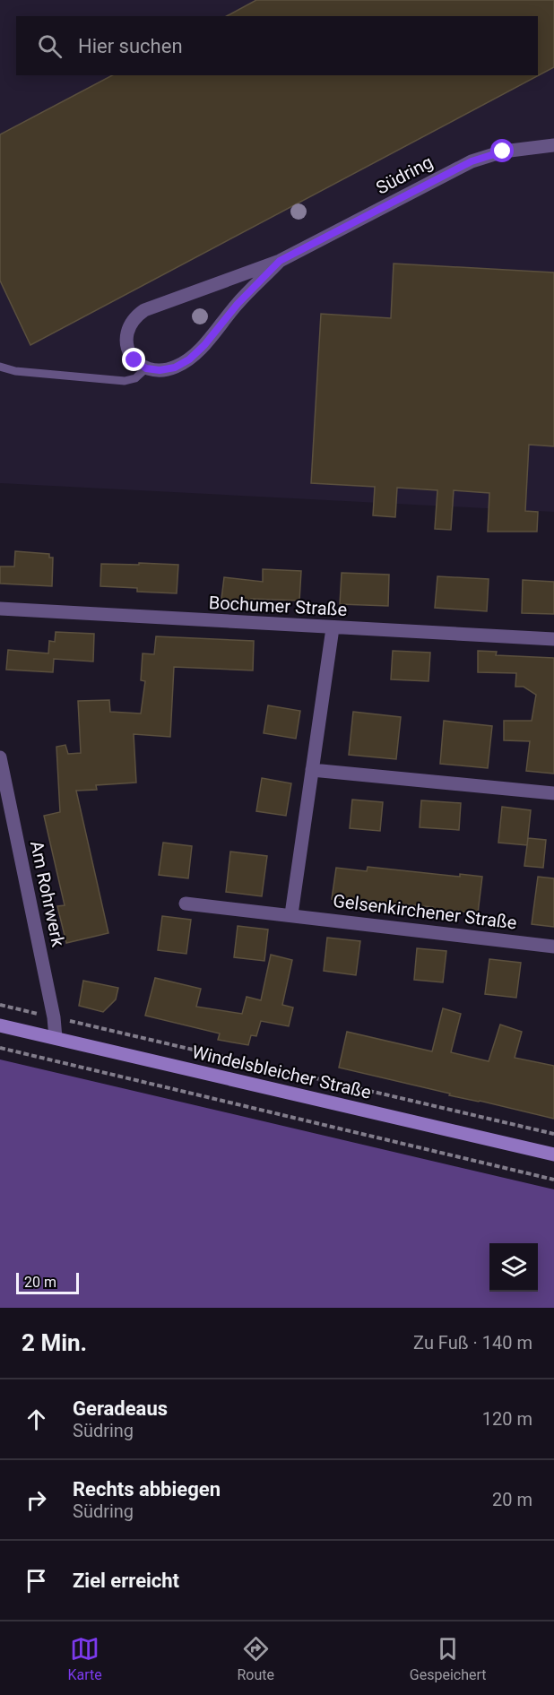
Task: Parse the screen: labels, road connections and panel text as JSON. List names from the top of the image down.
{
  "streets": {
    "main road": ["Windelsbleicher Straße"],
    "street": [
      "Südring",
      "Bochumer Straße",
      "Am Rohrwerk",
      "Gelsenkirchener Straße"
    ]
  },
  "crossings": [
    ["Am Rohrwerk", "Windelsbleicher Straße"]
  ],
  "scale_bar": "20 m",
  "page": {
    "search": "Hier suchen",
    "scale": "20 m",
    "heading": ["2 Min.", "Zu Fuß · 140 m"],
    "list": [
      ["Geradeaus", "Südring", "120 m"],
      ["Rechts abbiegen", "Südring", "20 m"],
      "Ziel erreicht"
    ],
    "nav": ["Karte", "Route", "Gespeichert"]
  }
}
